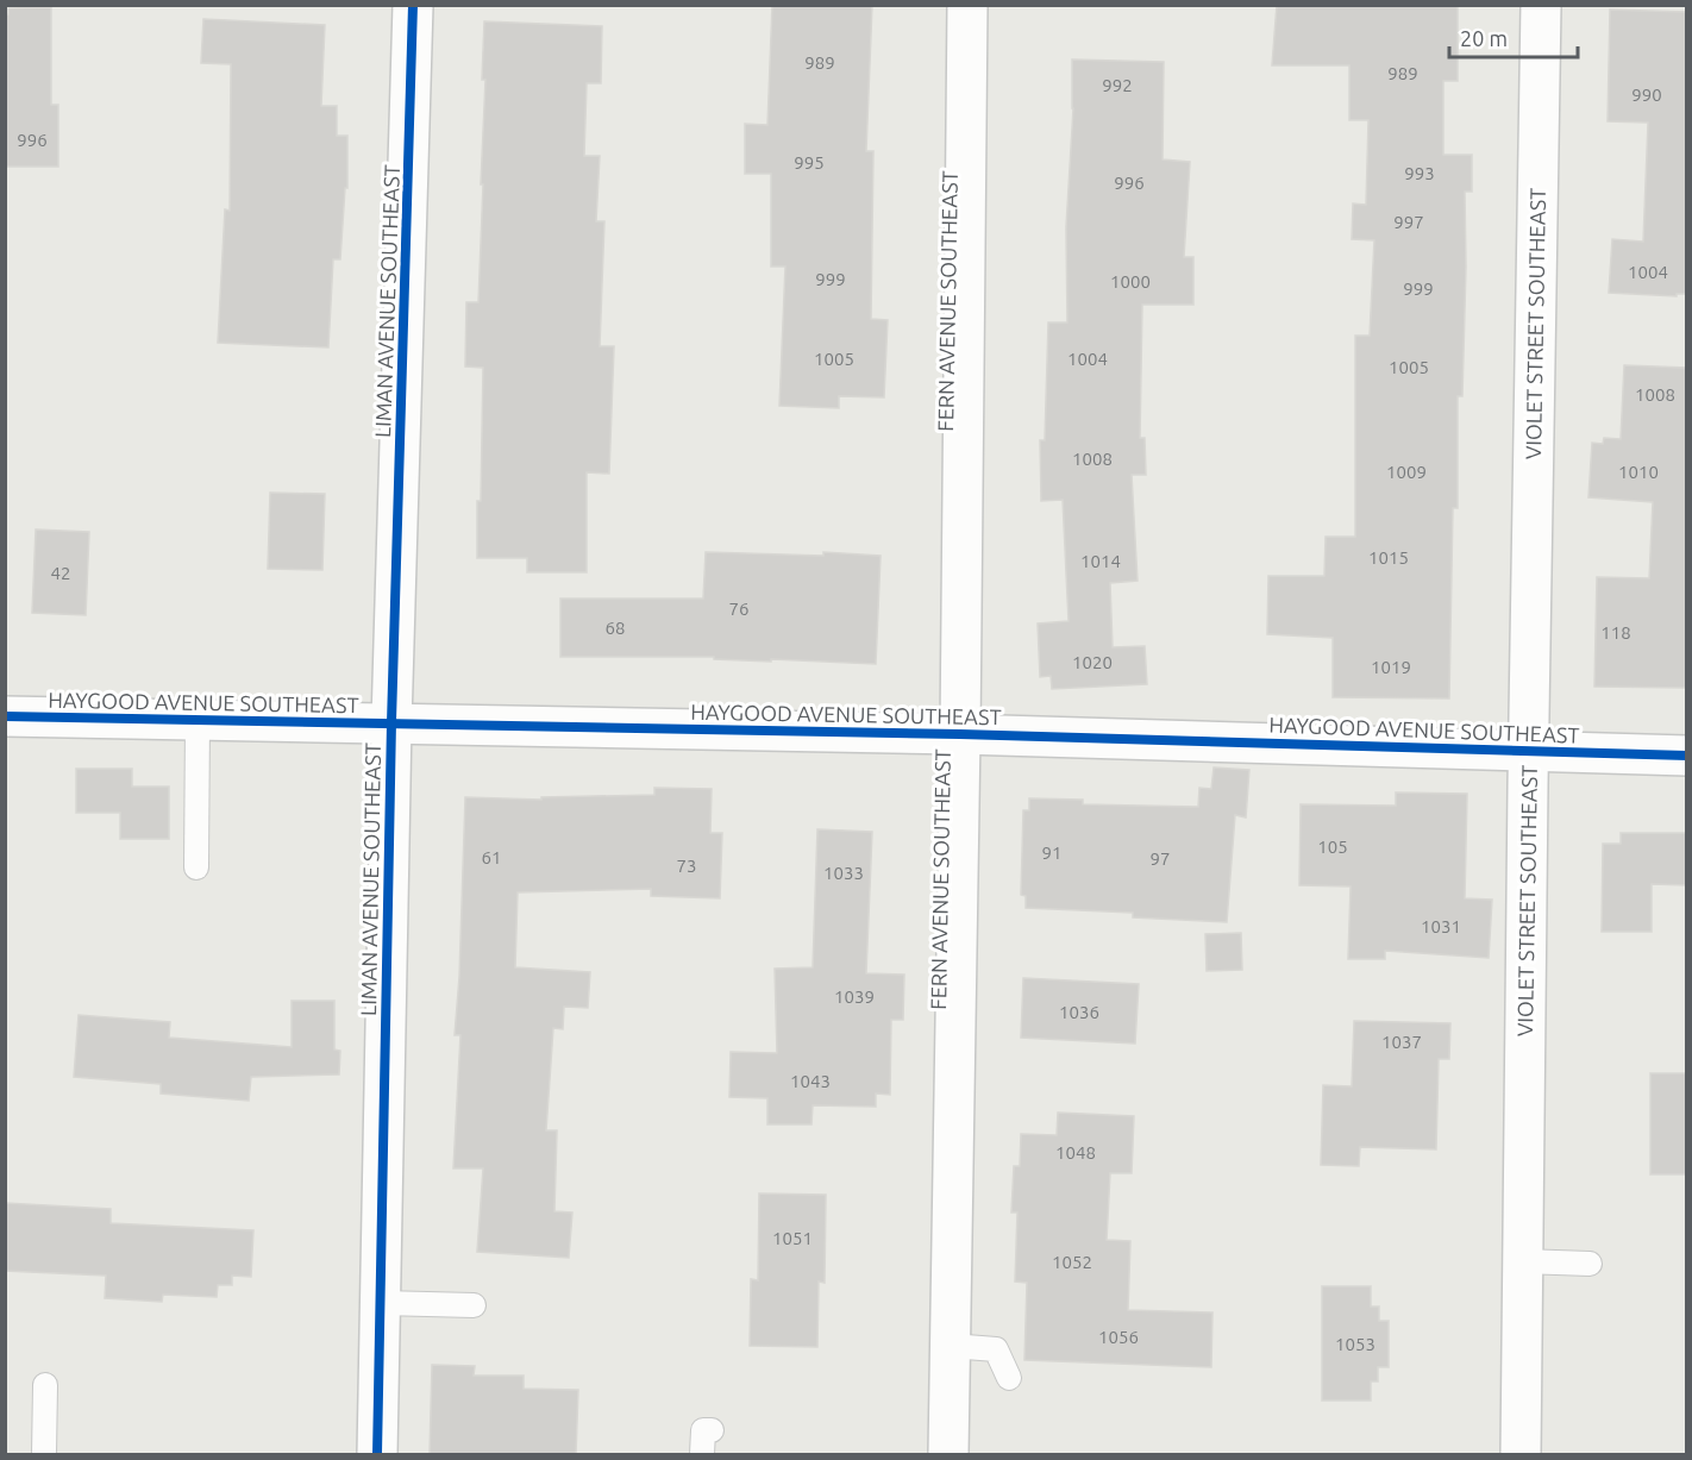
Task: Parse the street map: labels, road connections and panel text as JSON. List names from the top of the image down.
{
  "streets": {
    "street": [
      "LIMAN AVENUE SOUTHEAST",
      "FERN AVENUE SOUTHEAST",
      "VIOLET STREET SOUTHEAST",
      "HAYGOOD AVENUE SOUTHEAST"
    ]
  },
  "crossings": [
    ["LIMAN AVENUE SOUTHEAST", "HAYGOOD AVENUE SOUTHEAST"],
    ["FERN AVENUE SOUTHEAST", "HAYGOOD AVENUE SOUTHEAST"],
    ["VIOLET STREET SOUTHEAST", "HAYGOOD AVENUE SOUTHEAST"]
  ],
  "house_numbers": [
    "989",
    "989",
    "992",
    "990",
    "996",
    "995",
    "993",
    "996",
    "997",
    "1004",
    "999",
    "1000",
    "999",
    "1005",
    "1004",
    "1005",
    "1008",
    "1008",
    "1009",
    "1010",
    "1015",
    "1014",
    "42",
    "76",
    "68",
    "118",
    "1020",
    "1019",
    "105",
    "91",
    "61",
    "97",
    "73",
    "1033",
    "1031",
    "1039",
    "1036",
    "1037",
    "1043",
    "1048",
    "1051",
    "1052",
    "1056",
    "1053"
  ],
  "scale_bar": "20 m"
}
